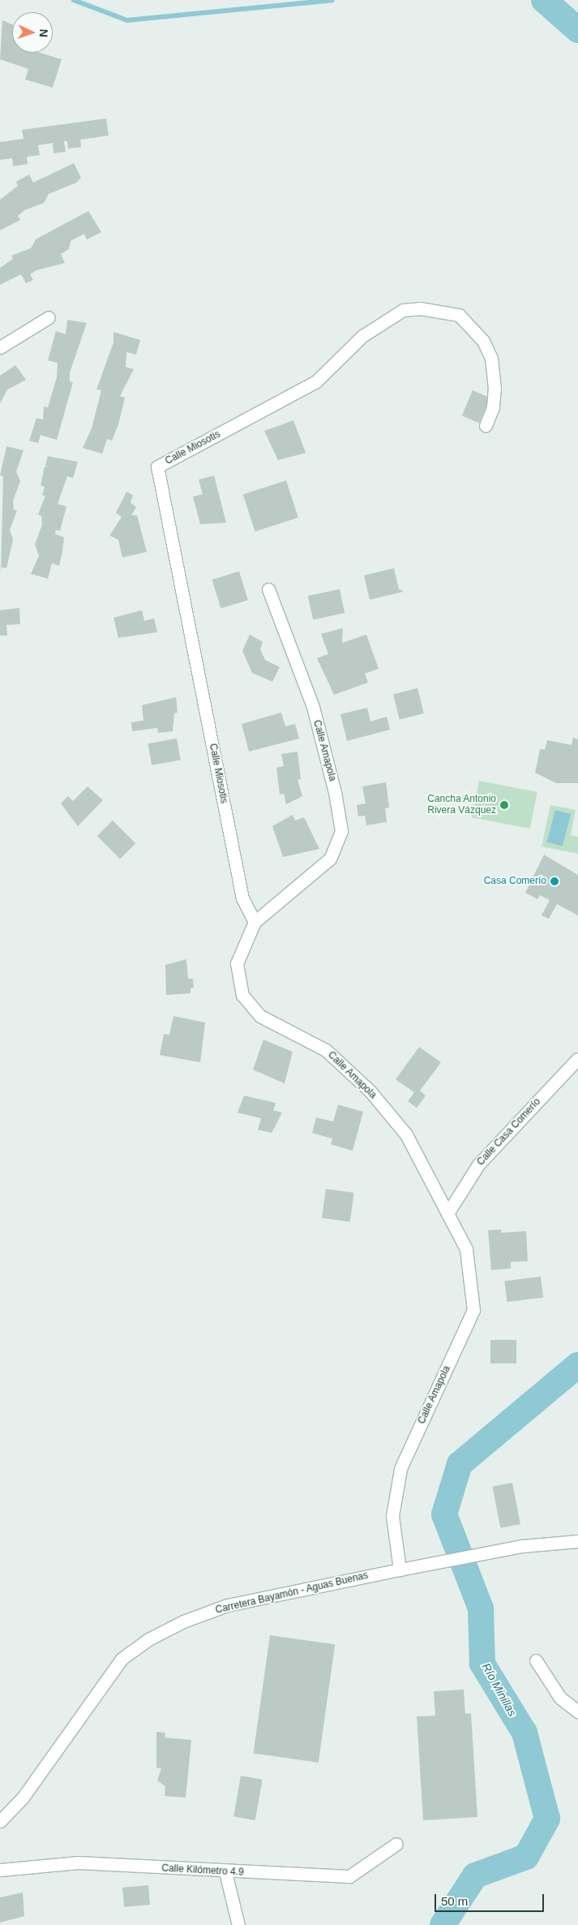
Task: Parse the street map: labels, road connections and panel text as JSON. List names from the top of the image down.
{
  "streets": {
    "street": [
      "Calle Miosotis",
      "Calle Amapola",
      "Calle Casa Comerío",
      "Carretera Bayamón - Aguas Buenas",
      "Calle Kilómetro 4.9"
    ]
  },
  "crossings": [
    ["Calle Miosotis", "Calle Amapola"],
    ["Calle Amapola", "Calle Casa Comerío"],
    ["Calle Amapola", "Carretera Bayamón - Aguas Buenas"]
  ],
  "water": ["Río Minillas"],
  "places": ["Cancha Antonio Rivera Vázquez", "Casa Comerío"],
  "scale_bar": "50 m",
  "north": "right"
}
